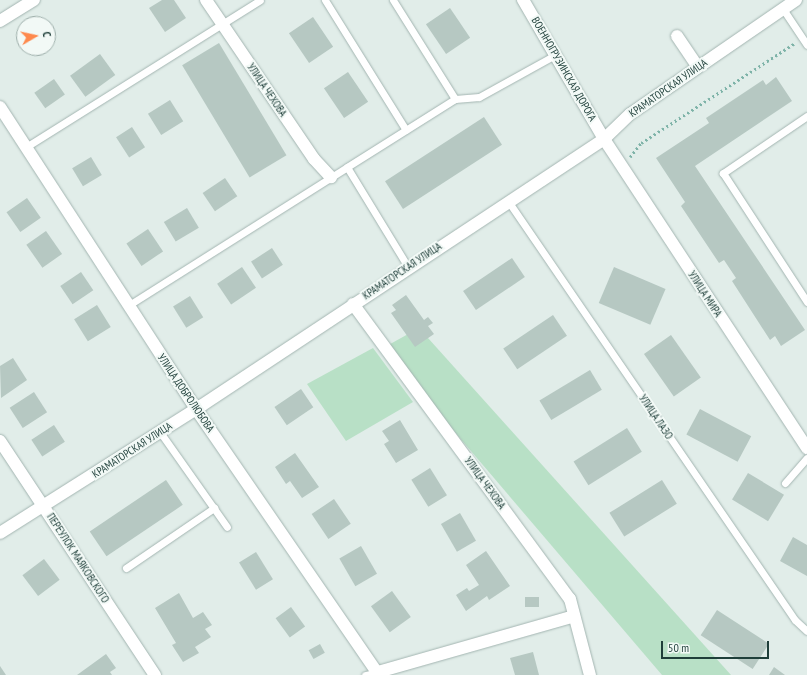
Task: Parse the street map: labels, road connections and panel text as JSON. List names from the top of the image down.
{
  "streets": {
    "street": [
      "ВОЕННОГРУЗИНСКАЯ ДОРОГА",
      "КРАМАТОРСКАЯ УЛИЦА",
      "УЛИЦА ЧЕХОВА",
      "УЛИЦА МИРА",
      "УЛИЦА ДОБРОЛЮБОВА",
      "ПЕРЕУЛОК МАЯКОВСКОГО"
    ],
    "lane": ["УЛИЦА ЛАЗО"]
  },
  "crossings": [
    ["ВОЕННОГРУЗИНСКАЯ ДОРОГА", "КРАМАТОРСКАЯ УЛИЦА"],
    ["ВОЕННОГРУЗИНСКАЯ ДОРОГА", "УЛИЦА МИРА"],
    ["КРАМАТОРСКАЯ УЛИЦА", "УЛИЦА ЧЕХОВА"],
    ["КРАМАТОРСКАЯ УЛИЦА", "УЛИЦА МИРА"],
    ["КРАМАТОРСКАЯ УЛИЦА", "УЛИЦА ДОБРОЛЮБОВА"],
    ["КРАМАТОРСКАЯ УЛИЦА", "УЛИЦА ЛАЗО"],
    ["КРАМАТОРСКАЯ УЛИЦА", "ПЕРЕУЛОК МАЯКОВСКОГО"]
  ],
  "scale_bar": "50 m",
  "north": "right"
}
